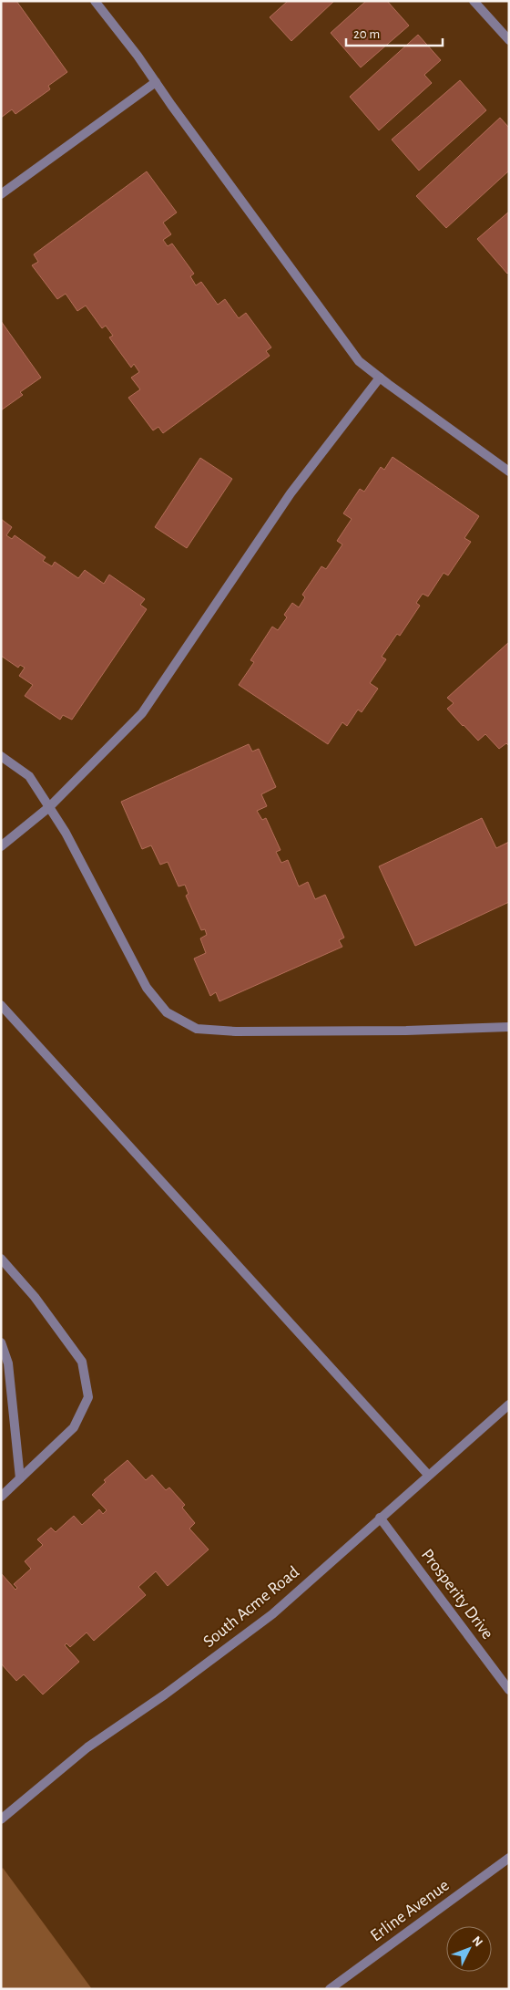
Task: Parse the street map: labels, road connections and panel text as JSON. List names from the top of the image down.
{
  "streets": {
    "street": ["Prosperity Drive", "South Acme Road", "Erline Avenue"]
  },
  "crossings": [
    ["Prosperity Drive", "South Acme Road"]
  ],
  "scale_bar": "20 m",
  "north": "top right"
}
